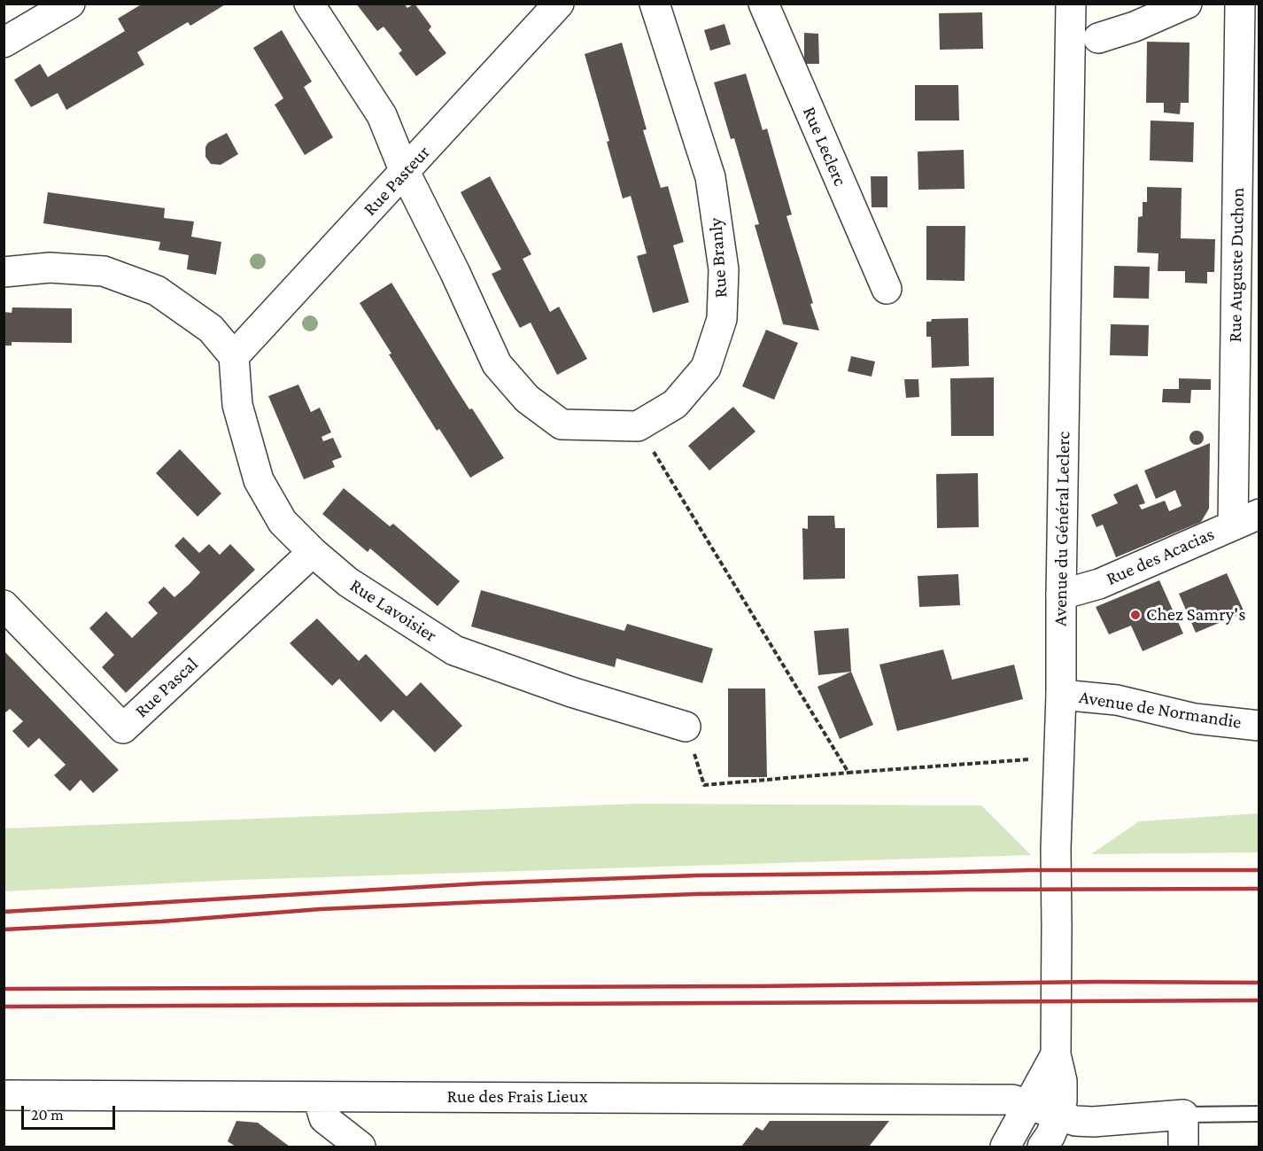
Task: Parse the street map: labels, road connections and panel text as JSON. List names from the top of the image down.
{
  "streets": {
    "street": [
      "Rue Leclerc",
      "Rue Pasteur",
      "Rue Branly",
      "Rue Auguste Duchon",
      "Avenue du Général Leclerc",
      "Rue des Acacias",
      "Rue Lavoisier",
      "Rue Pascal",
      "Avenue de Normandie",
      "Rue des Frais Lieux"
    ]
  },
  "crossings": [
    ["Rue Pasteur", "Rue Lavoisier"],
    ["Rue Auguste Duchon", "Rue des Acacias"],
    ["Avenue du Général Leclerc", "Rue des Acacias"],
    ["Avenue du Général Leclerc", "Avenue de Normandie"],
    ["Rue Lavoisier", "Rue Pascal"]
  ],
  "places": ["Chez Samry's"],
  "scale_bar": "20 m"
}
